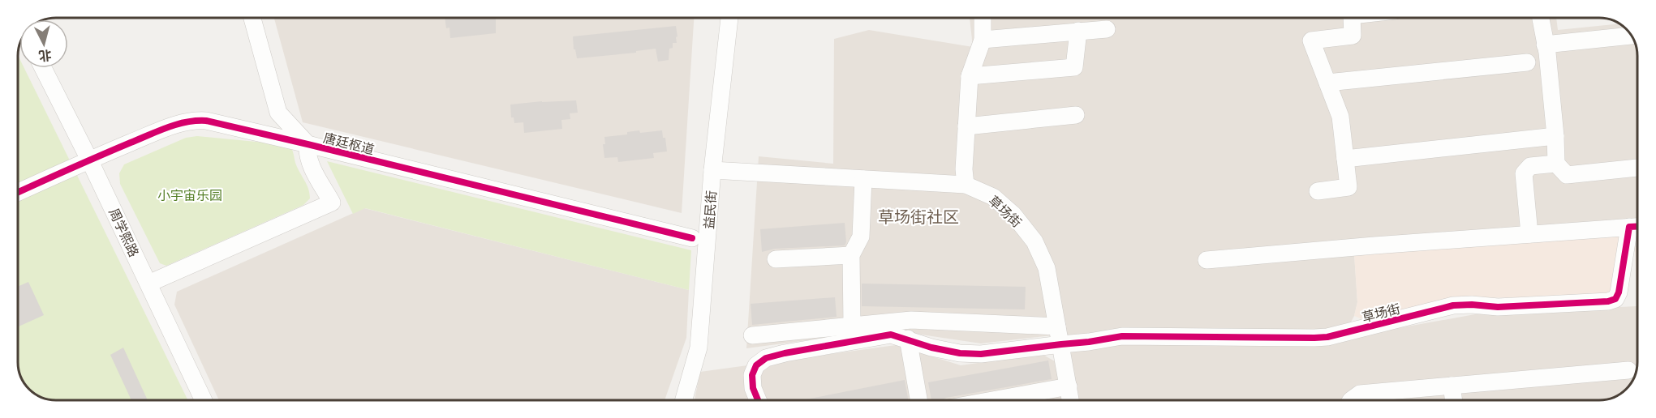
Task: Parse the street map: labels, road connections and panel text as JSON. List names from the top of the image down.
{
  "streets": {
    "street": [
      "唐廷枢道",
      "益民街",
      "草场街",
      "周学熙路"
    ]
  },
  "crossings": [
    ["唐廷枢道", "周学熙路"],
    ["益民街", "草场街"]
  ],
  "districts": ["草场街社区"],
  "parks": ["小宇宙乐园"],
  "north": "bottom"
}
